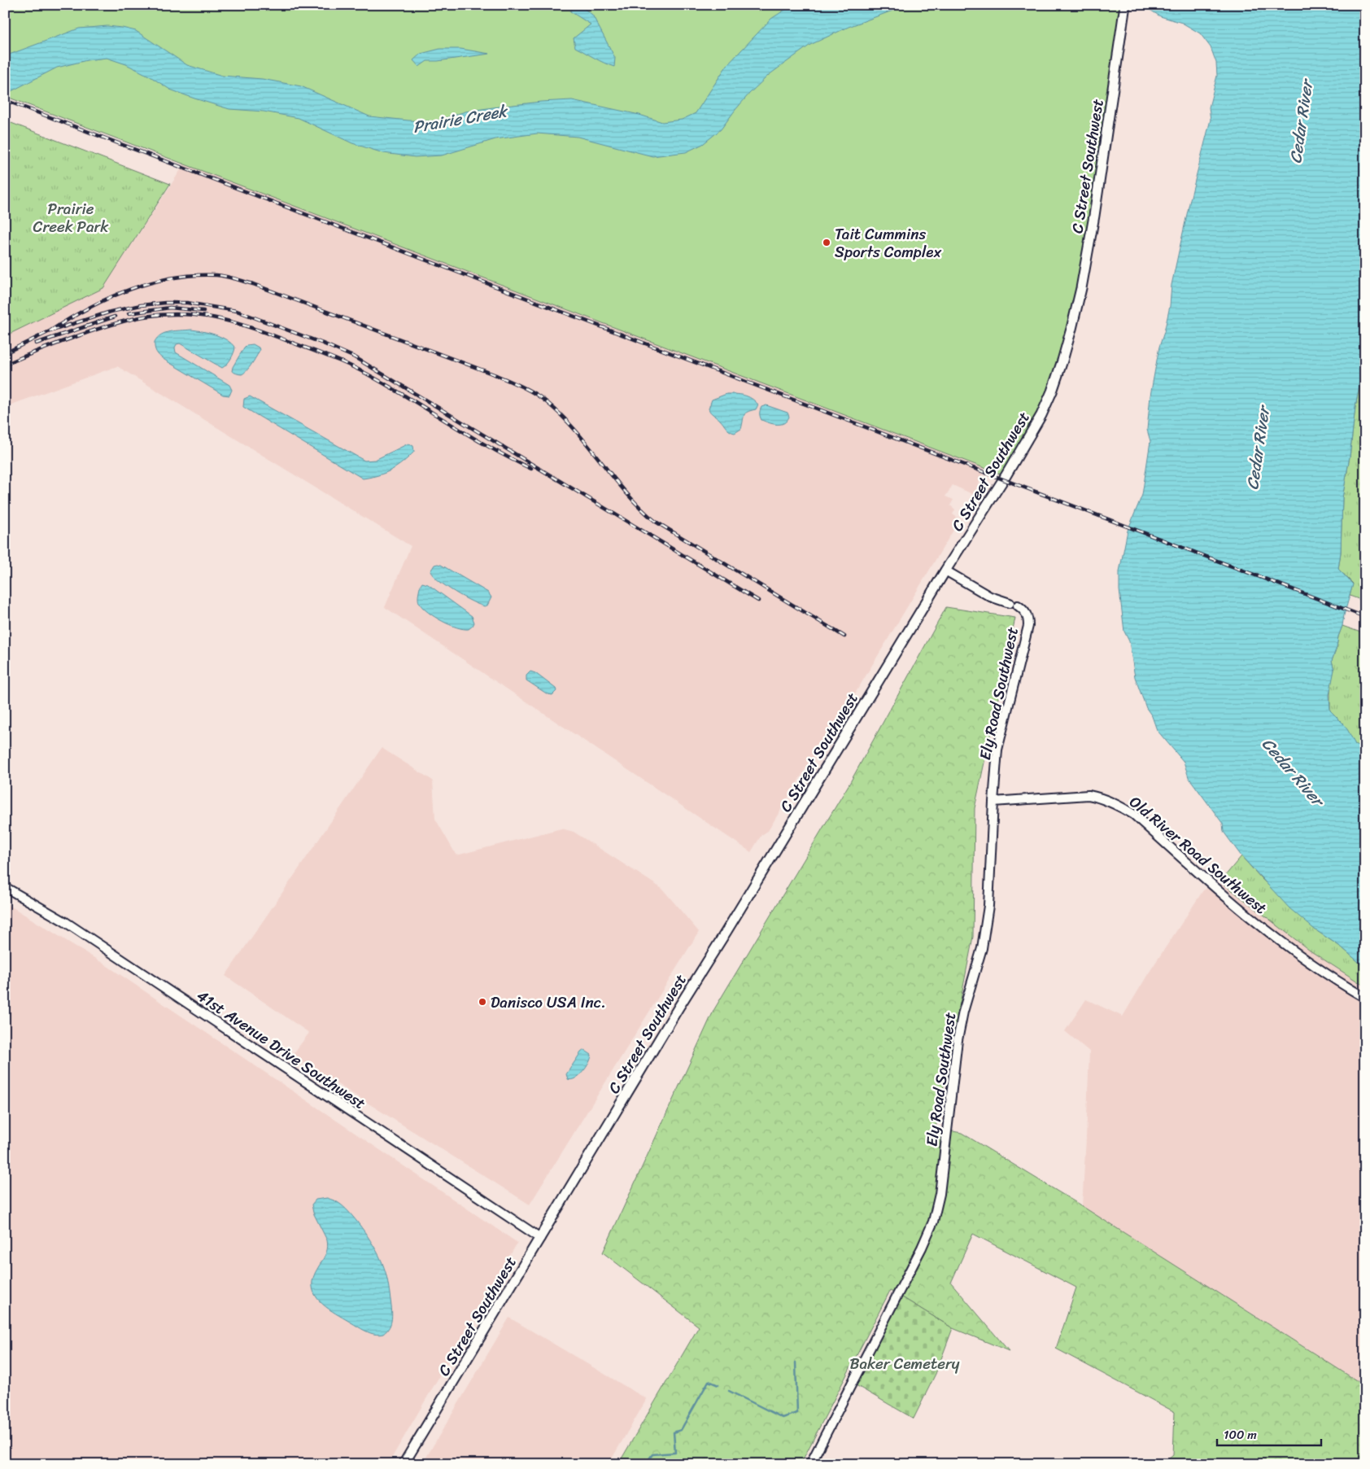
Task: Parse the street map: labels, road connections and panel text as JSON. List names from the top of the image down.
{
  "streets": {
    "main road": ["C Street Southwest"],
    "street": ["Ely Road Southwest", "Old River Road Southwest", "41st Avenue Drive Southwest"]
  },
  "crossings": [
    ["C Street Southwest", "Ely Road Southwest"],
    ["C Street Southwest", "41st Avenue Drive Southwest"],
    ["Ely Road Southwest", "Old River Road Southwest"]
  ],
  "water": ["Prairie Creek", "Cedar River"],
  "parks": ["Prairie Creek Park", "Baker Cemetery"],
  "places": ["Tait Cummins Sports Complex", "Danisco USA Inc."],
  "scale_bar": "100 m"
}
